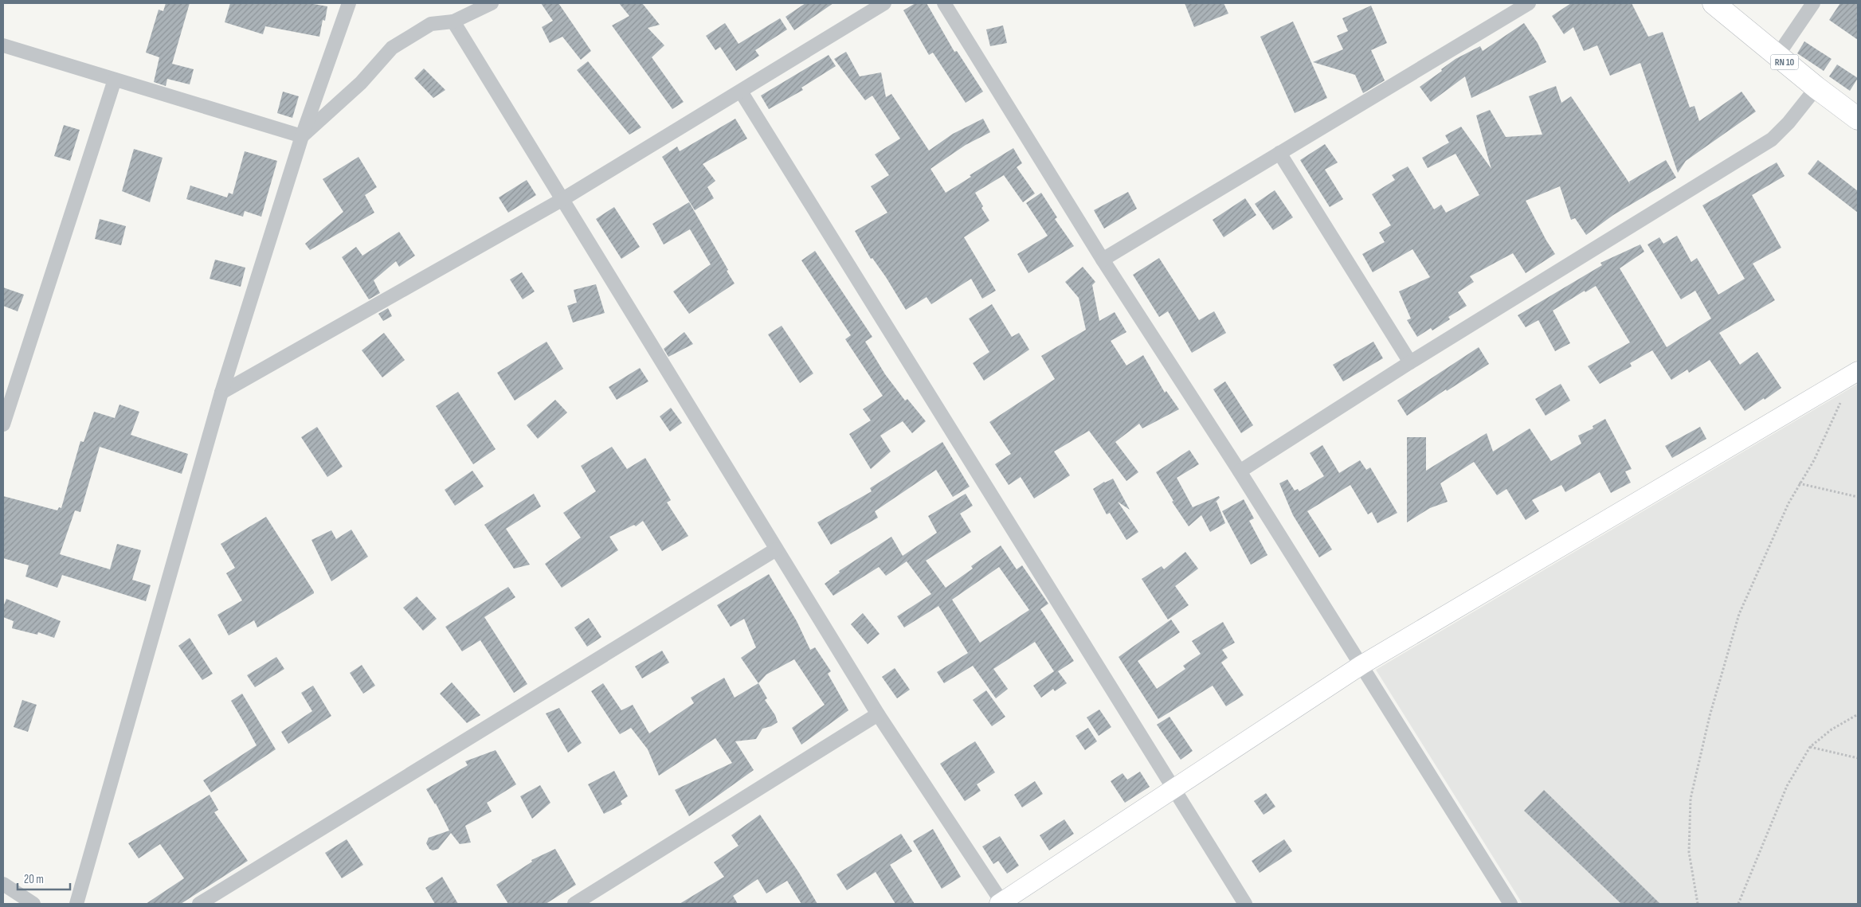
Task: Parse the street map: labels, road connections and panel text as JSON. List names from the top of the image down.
{
  "streets": {
    "main road": ["RN 10"]
  },
  "scale_bar": "20 m"
}
